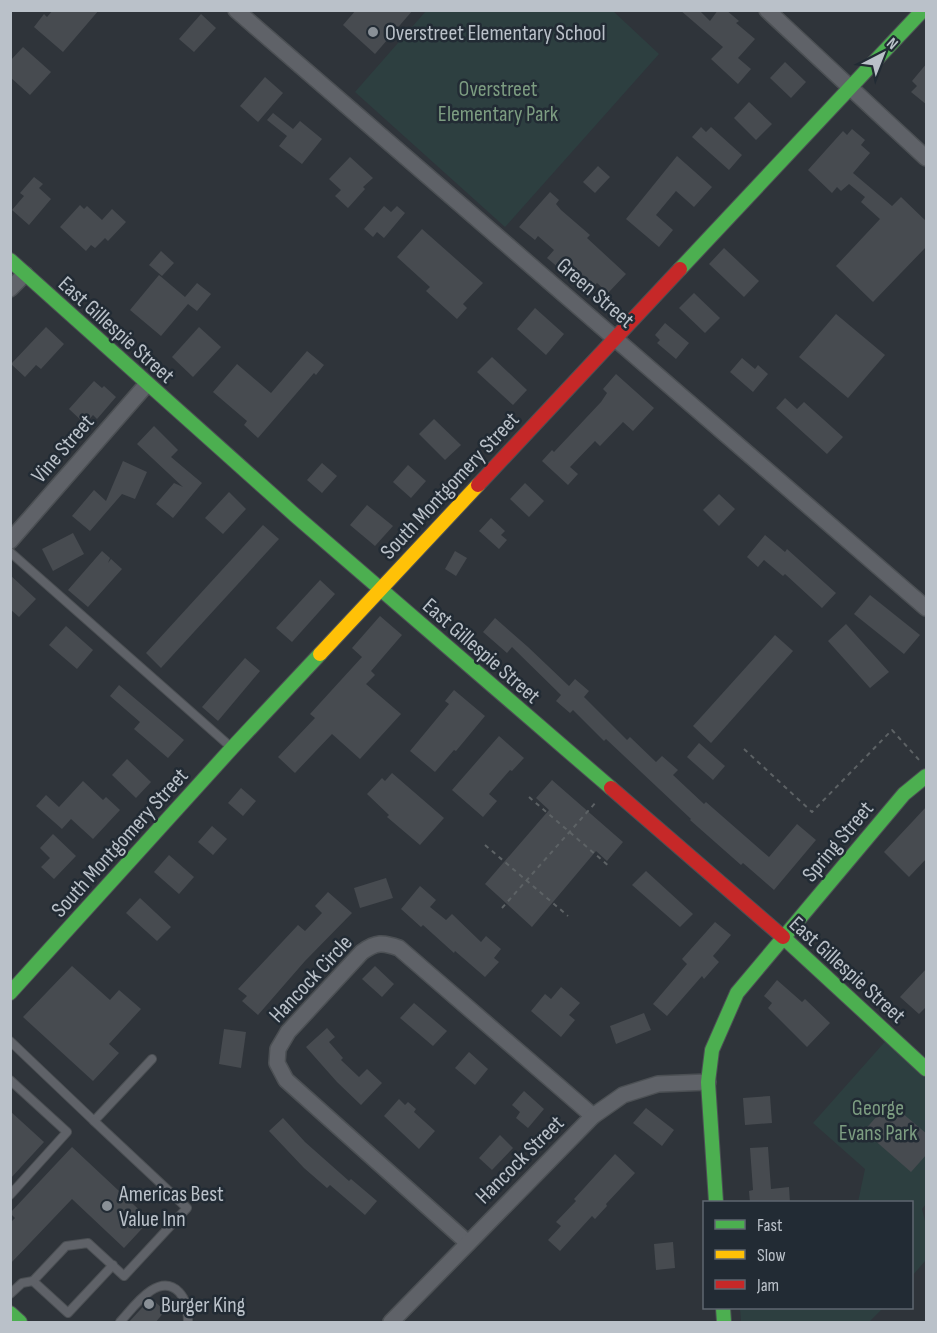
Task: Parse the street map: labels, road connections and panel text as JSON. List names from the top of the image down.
{
  "streets": {
    "street": [
      "Green Street",
      "East Gillespie Street",
      "Vine Street",
      "South Montgomery Street",
      "Spring Street",
      "Hancock Circle",
      "Hancock Street"
    ]
  },
  "crossings": [
    ["Green Street", "South Montgomery Street"],
    ["East Gillespie Street", "Vine Street"],
    ["East Gillespie Street", "South Montgomery Street"],
    ["East Gillespie Street", "Spring Street"],
    ["Spring Street", "Hancock Street"],
    ["Hancock Circle", "Hancock Street"]
  ],
  "parks": ["Overstreet Elementary Park", "George Evans Park"],
  "places": ["Overstreet Elementary School", "Americas Best Value Inn", "Burger King"],
  "legend": ["Fast", "Slow", "Jam"],
  "north": "top right"
}
